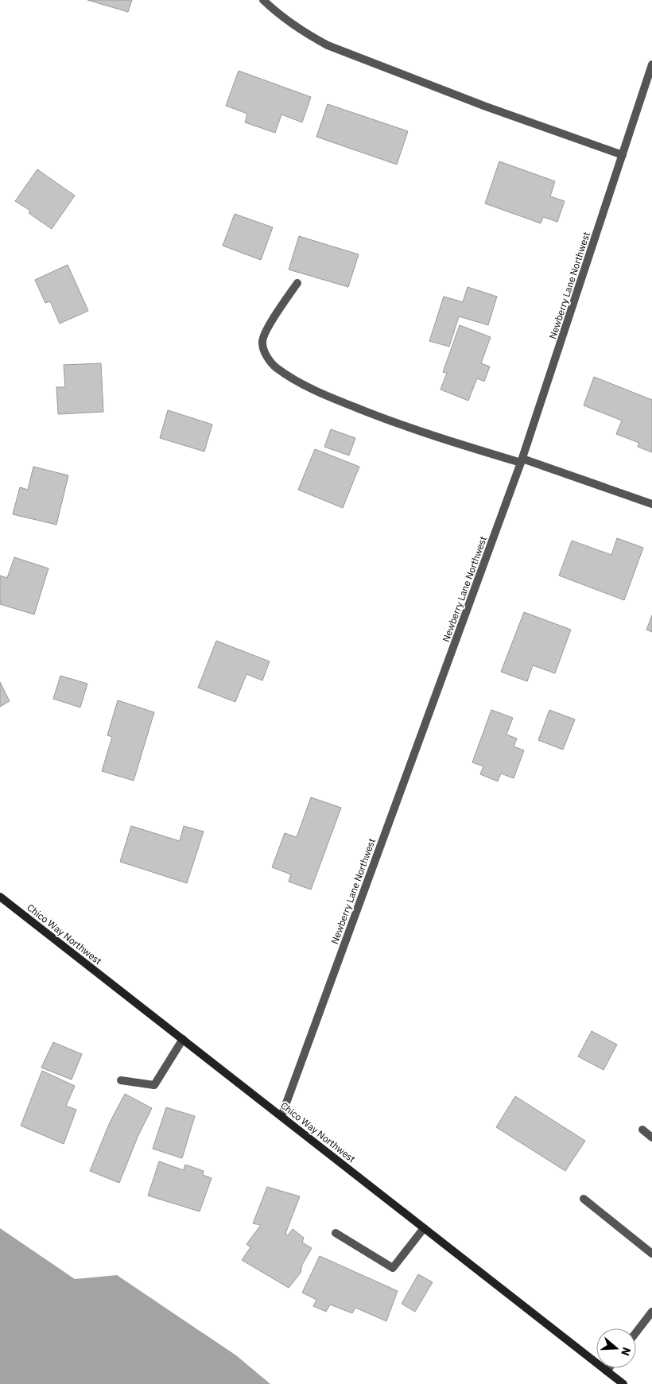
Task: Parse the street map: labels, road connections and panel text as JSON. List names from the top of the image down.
{
  "streets": {
    "main road": ["Chico Way Northwest"],
    "street": ["Newberry Lane Northwest"]
  },
  "crossings": [
    ["Newberry Lane Northwest", "Chico Way Northwest"]
  ],
  "north": "right"
}
